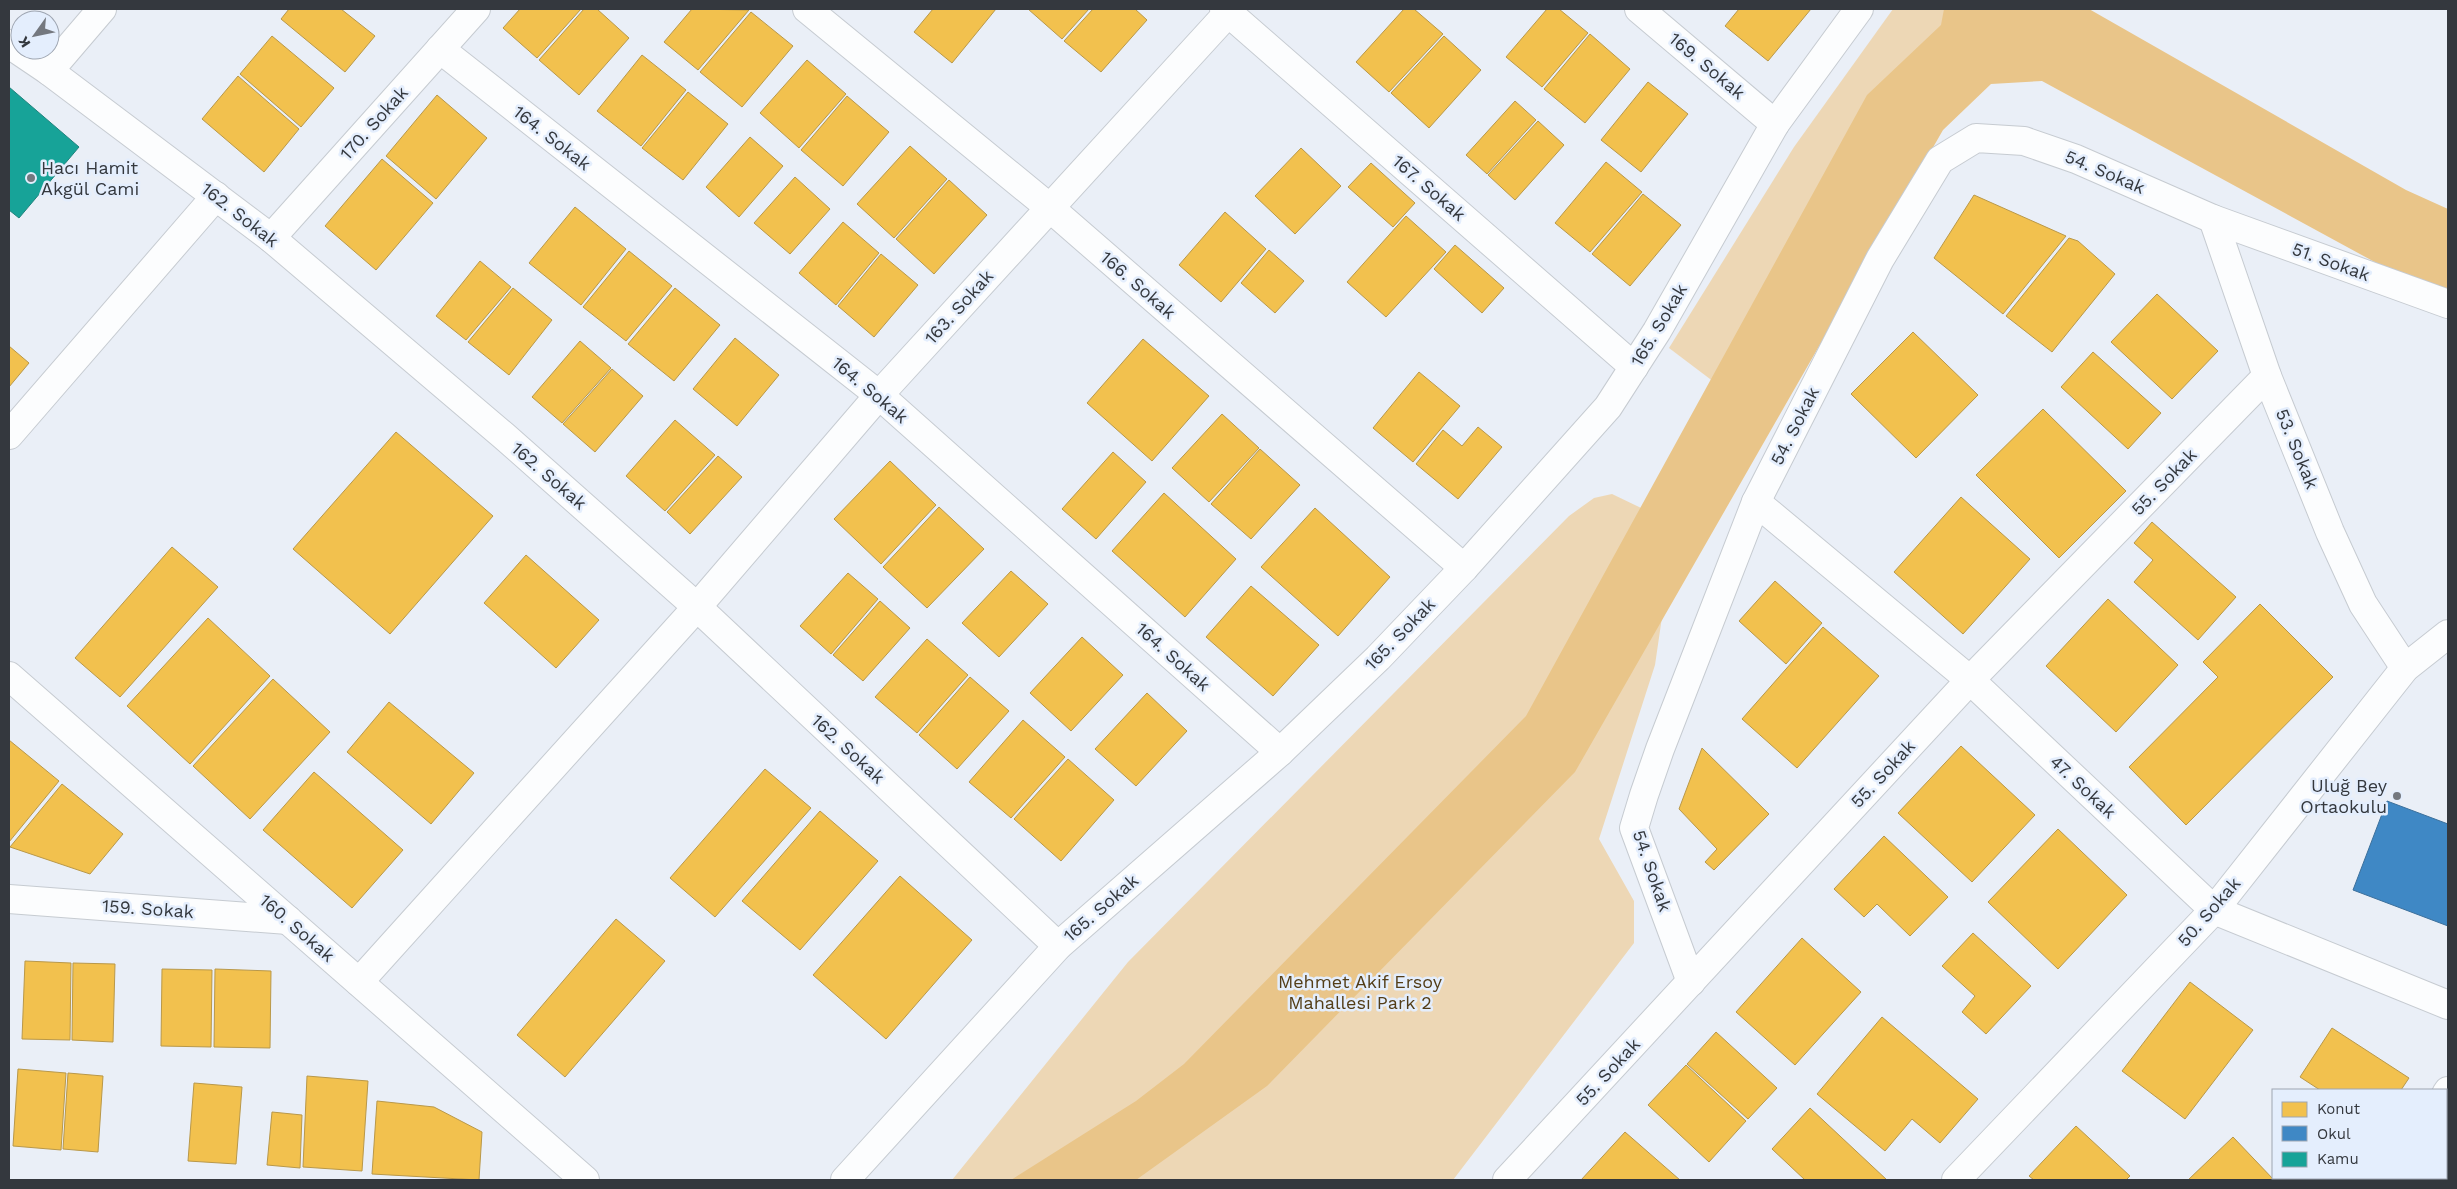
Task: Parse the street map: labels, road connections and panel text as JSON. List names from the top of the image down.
{
  "streets": {
    "street": [
      "169. Sokak",
      "170. Sokak",
      "164. Sokak",
      "54. Sokak",
      "167. Sokak",
      "162. Sokak",
      "51. Sokak",
      "166. Sokak",
      "163. Sokak",
      "165. Sokak",
      "53. Sokak",
      "55. Sokak",
      "47. Sokak",
      "159. Sokak",
      "50. Sokak",
      "160. Sokak"
    ]
  },
  "crossings": [
    ["169. Sokak", "165. Sokak"],
    ["170. Sokak", "164. Sokak"],
    ["170. Sokak", "162. Sokak"],
    ["164. Sokak", "163. Sokak"],
    ["164. Sokak", "165. Sokak"],
    ["54. Sokak", "51. Sokak"],
    ["54. Sokak", "53. Sokak"],
    ["54. Sokak", "55. Sokak"],
    ["54. Sokak", "47. Sokak"],
    ["167. Sokak", "163. Sokak"],
    ["167. Sokak", "165. Sokak"],
    ["162. Sokak", "163. Sokak"],
    ["162. Sokak", "165. Sokak"],
    ["51. Sokak", "53. Sokak"],
    ["166. Sokak", "163. Sokak"],
    ["166. Sokak", "165. Sokak"],
    ["163. Sokak", "160. Sokak"],
    ["53. Sokak", "55. Sokak"],
    ["53. Sokak", "50. Sokak"],
    ["55. Sokak", "47. Sokak"],
    ["47. Sokak", "50. Sokak"],
    ["159. Sokak", "160. Sokak"]
  ],
  "parks": ["Mehmet Akif Ersoy Mahallesi Park 2"],
  "places": ["Hacı Hamit Akgül Cami", "Uluğ Bey Ortaokulu"],
  "legend": ["Konut", "Okul", "Kamu"],
  "north": "bottom left"
}
